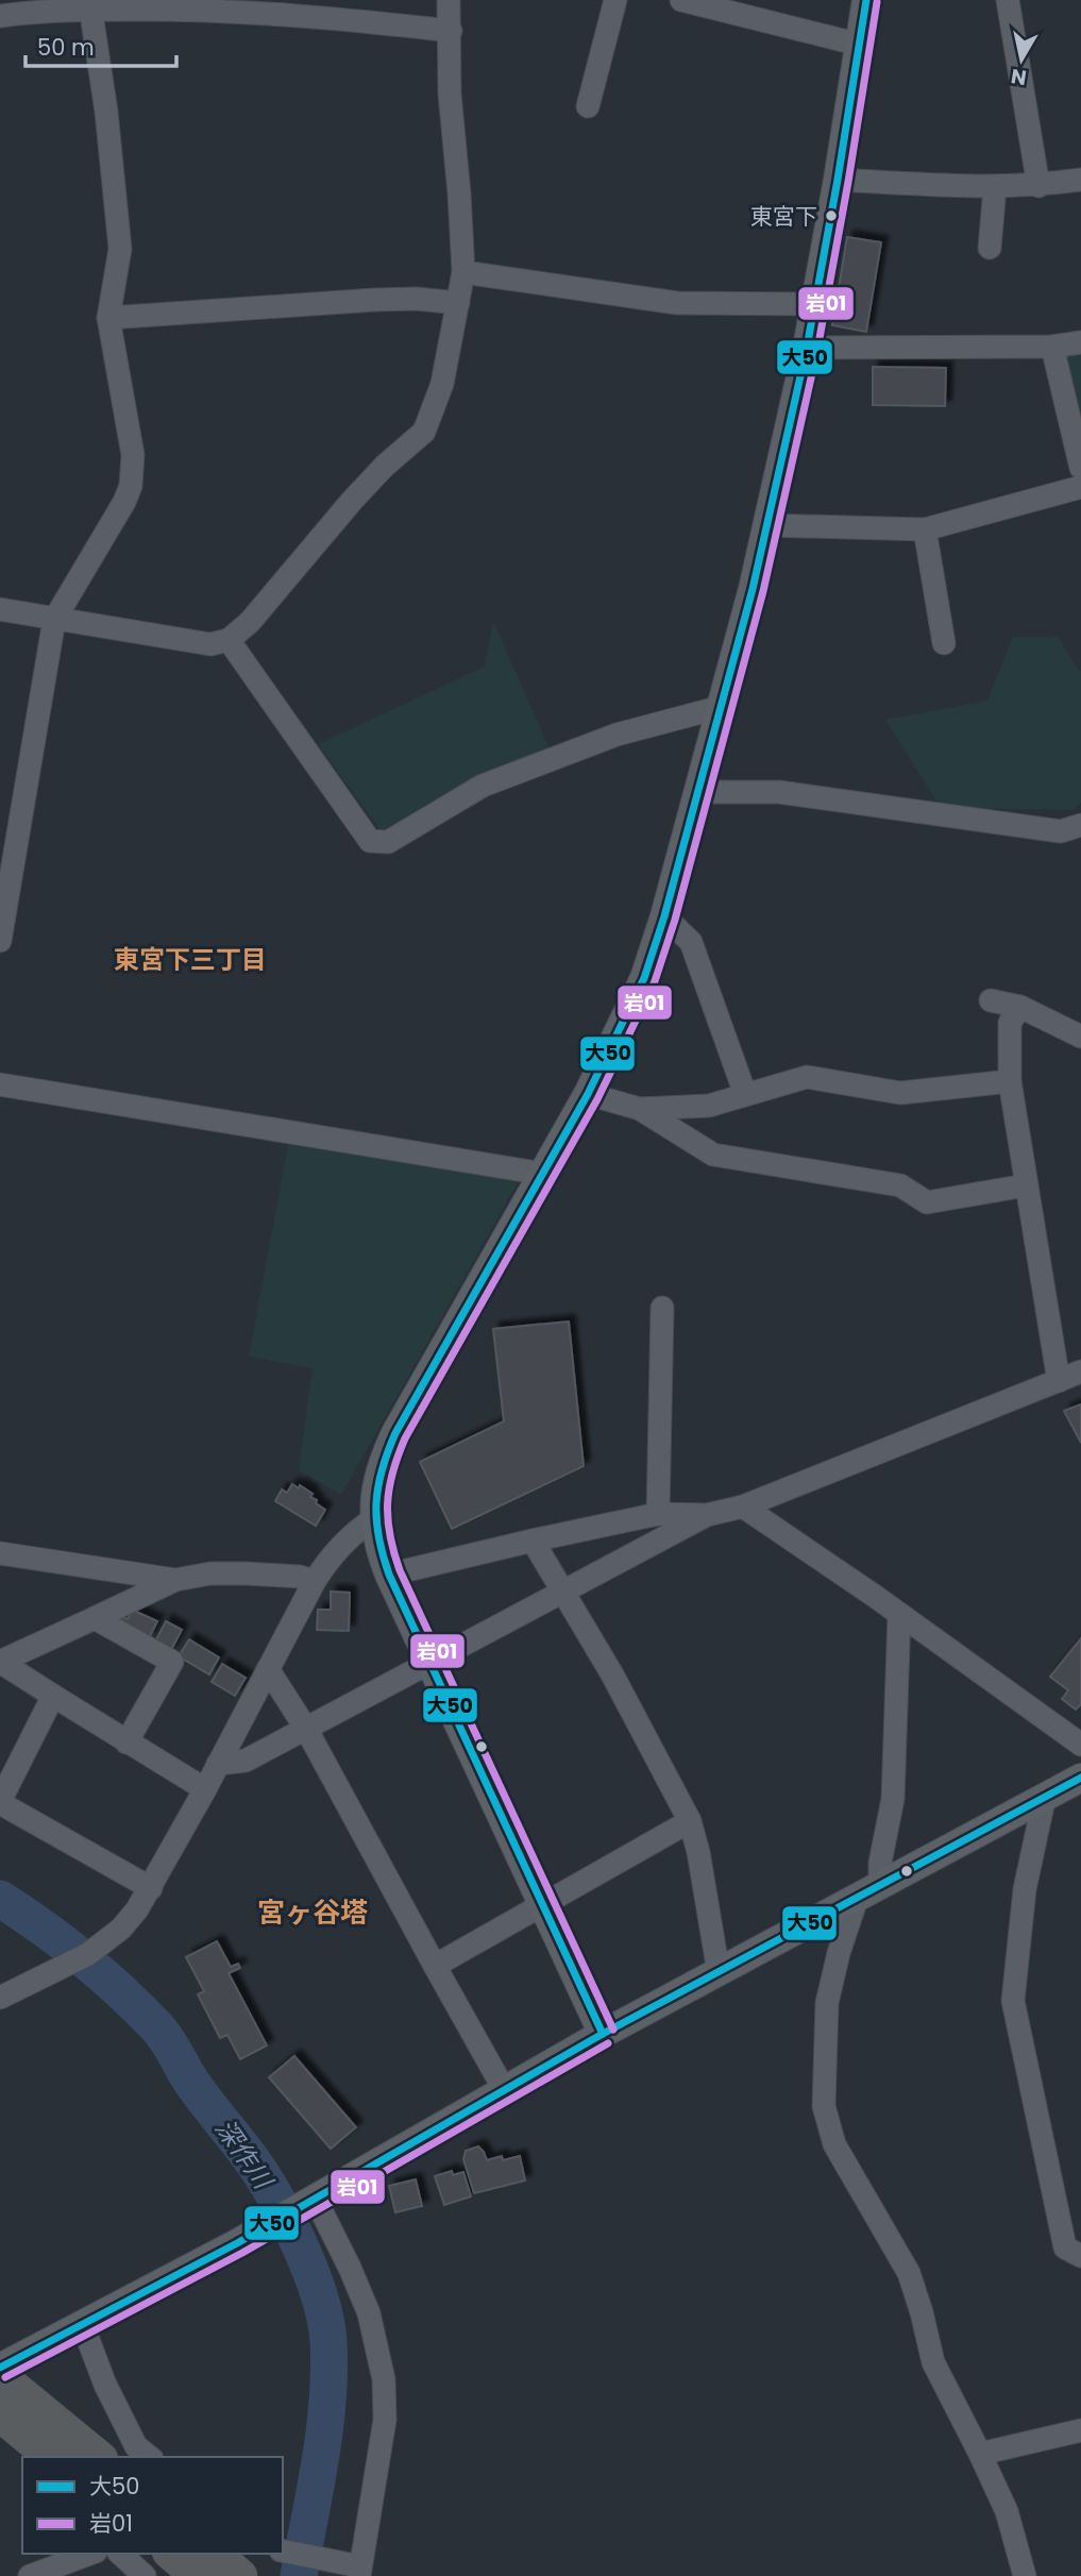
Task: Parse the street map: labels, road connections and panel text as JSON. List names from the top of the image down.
{
  "districts": ["東宮下三丁目", "宮ヶ谷塔"],
  "water": ["深作川"],
  "places": ["東宮下"],
  "lines": ["transit line 大50", "transit line 岩01"],
  "legend": ["大50", "岩01"],
  "scale_bar": "50 m",
  "north": "bottom"
}
